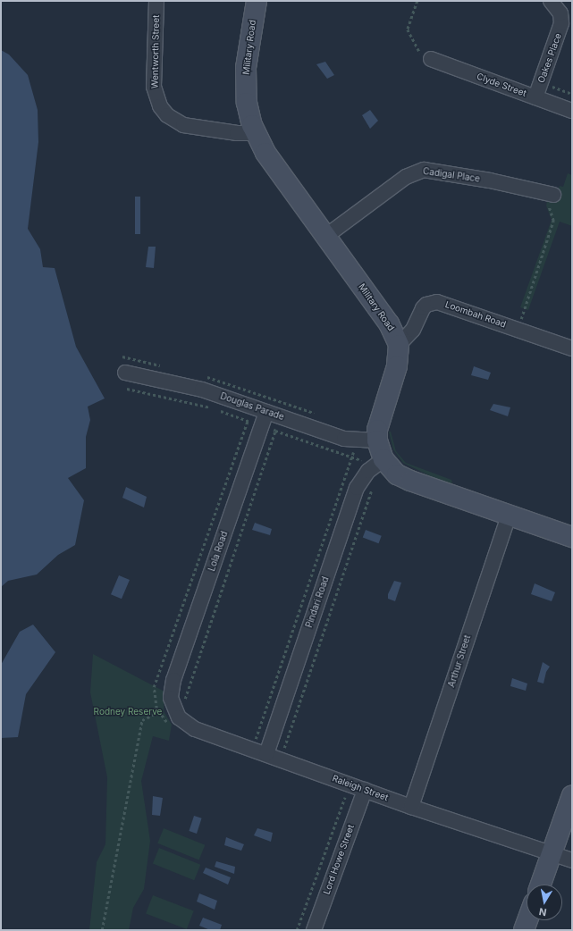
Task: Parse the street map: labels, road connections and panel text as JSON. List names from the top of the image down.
{
  "streets": {
    "street": [
      "Military Road",
      "Wentworth Street",
      "Oakes Place",
      "Clyde Street",
      "Cadigal Place",
      "Loombah Road",
      "Douglas Parade",
      "Lola Road",
      "Pindari Road",
      "Arthur Street",
      "Raleigh Street",
      "Lord Howe Street"
    ]
  },
  "crossings": [
    ["Military Road", "Wentworth Street"],
    ["Military Road", "Cadigal Place"],
    ["Military Road", "Loombah Road"],
    ["Military Road", "Douglas Parade"],
    ["Military Road", "Pindari Road"],
    ["Military Road", "Arthur Street"],
    ["Oakes Place", "Clyde Street"],
    ["Douglas Parade", "Lola Road"],
    ["Lola Road", "Raleigh Street"],
    ["Pindari Road", "Raleigh Street"],
    ["Arthur Street", "Raleigh Street"],
    ["Raleigh Street", "Lord Howe Street"]
  ],
  "parks": ["Rodney Reserve"],
  "north": "bottom"
}
